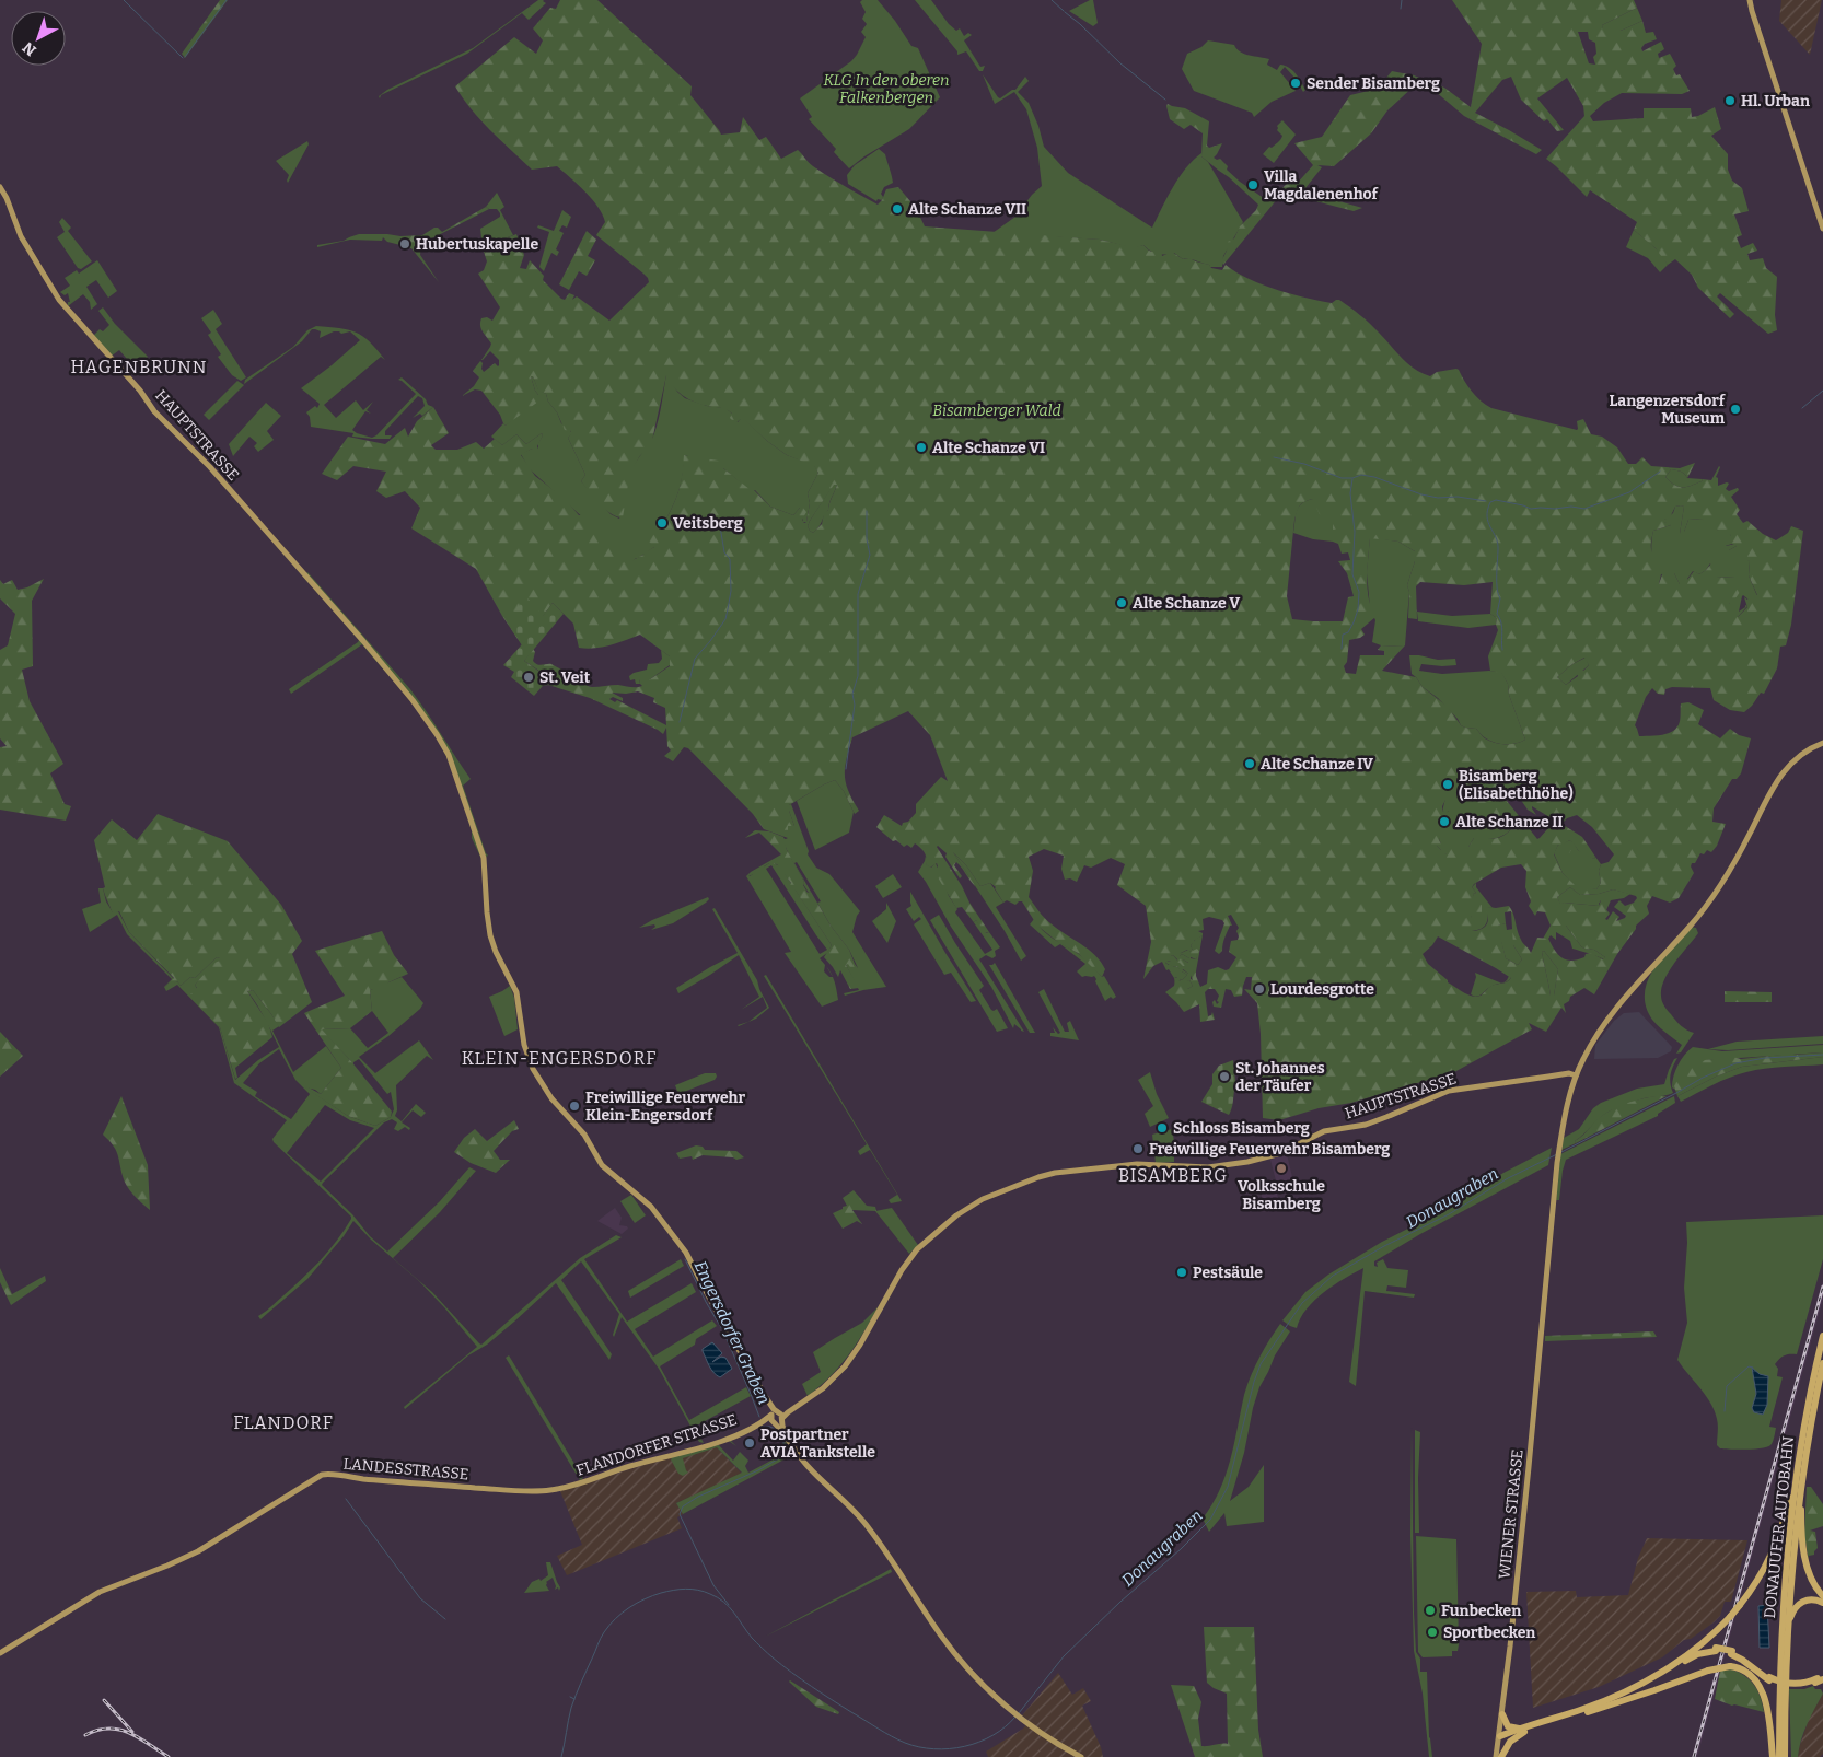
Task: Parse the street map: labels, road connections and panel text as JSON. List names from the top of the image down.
{
  "streets": {
    "highway": ["DONAUUFER AUTOBAHN"],
    "main road": [
      "HAUPTSTRASSE",
      "FLANDORFER STRASSE",
      "LANDESSTRASSE",
      "WIENER STRASSE"
    ]
  },
  "crossings": [
    ["HAUPTSTRASSE", "FLANDORFER STRASSE"],
    ["HAUPTSTRASSE", "WIENER STRASSE"],
    ["FLANDORFER STRASSE", "LANDESSTRASSE"]
  ],
  "districts": [
    "HAGENBRUNN",
    "KLEIN-ENGERSDORF",
    "BISAMBERG",
    "FLANDORF"
  ],
  "water": ["Donaugraben", "Engersdorfer Graben"],
  "parks": ["KLG In den oberen Falkenbergen", "Bisamberger Wald"],
  "places": [
    "Sender Bisamberg",
    "Hl. Urban",
    "Villa Magdalenenhof",
    "Alte Schanze VII",
    "Hubertuskapelle",
    "Langenzersdorf Museum",
    "Alte Schanze VI",
    "Veitsberg",
    "Alte Schanze V",
    "St. Veit",
    "Alte Schanze IV",
    "Bisamberg (Elisabethhöhe)",
    "Alte Schanze II",
    "Lourdesgrotte",
    "St. Johannes der Täufer",
    "Freiwillige Feuerwehr Klein-Engersdorf",
    "Schloss Bisamberg",
    "Freiwillige Feuerwehr Bisamberg",
    "Volksschule Bisamberg",
    "Pestsäule",
    "Postpartner AVIA Tankstelle",
    "Funbecken",
    "Sportbecken"
  ],
  "north": "bottom left"
}
